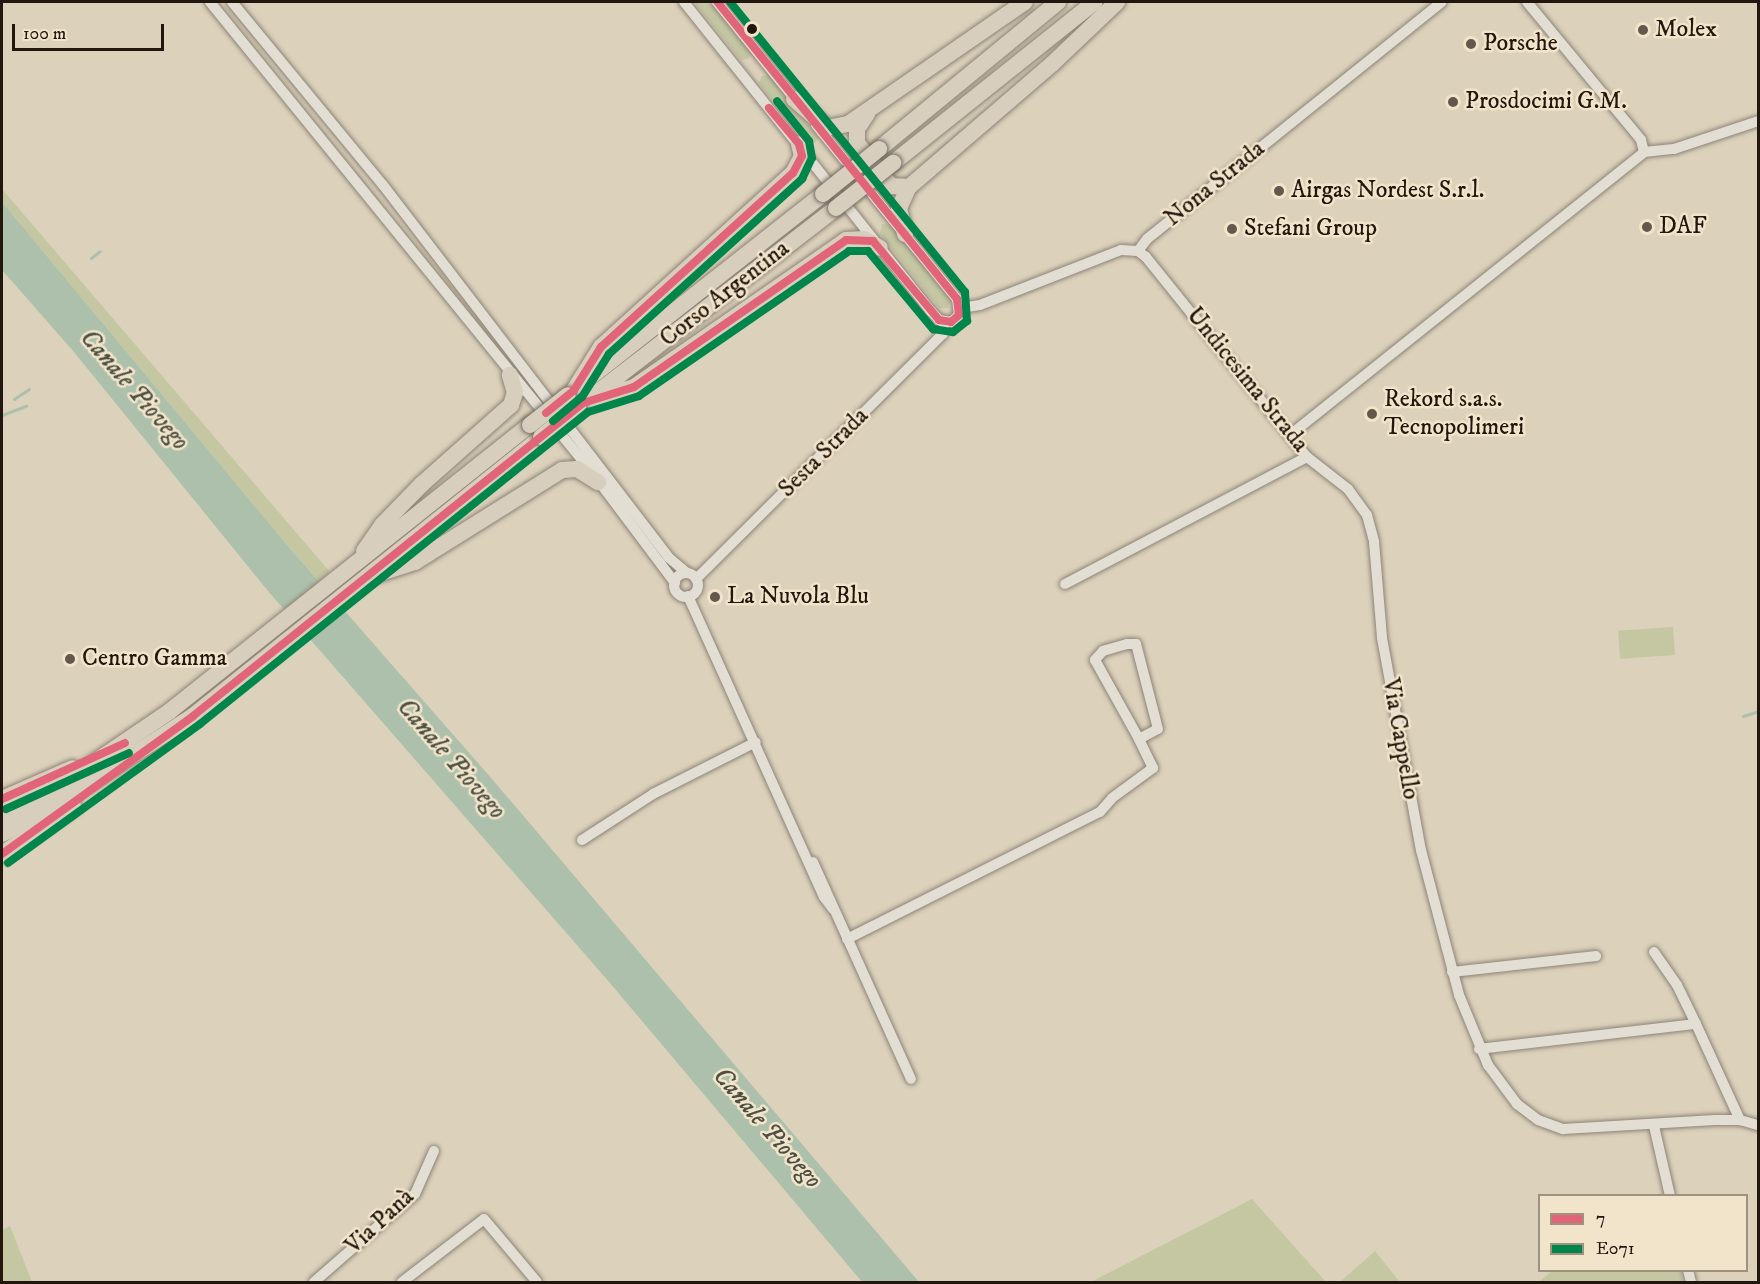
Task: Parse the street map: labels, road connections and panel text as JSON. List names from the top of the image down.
{
  "streets": {
    "highway": ["Corso Argentina"],
    "street": [
      "Nona Strada",
      "Undicesima Strada",
      "Sesta Strada",
      "Via Cappello",
      "Via Panà"
    ]
  },
  "crossings": [
    ["Nona Strada", "Undicesima Strada"],
    ["Undicesima Strada", "Via Cappello"]
  ],
  "water": ["Canale Piovego"],
  "places": [
    "Molex",
    "Porsche",
    "Prosdocimi G.M.",
    "Airgas Nordest S.r.l.",
    "DAF",
    "Stefani Group",
    "Rekord s.a.s. Tecnopolimeri",
    "La Nuvola Blu",
    "Centro Gamma"
  ],
  "lines": ["transit line 7", "transit line E071"],
  "legend": ["7", "E071"],
  "scale_bar": "100 m"
}
